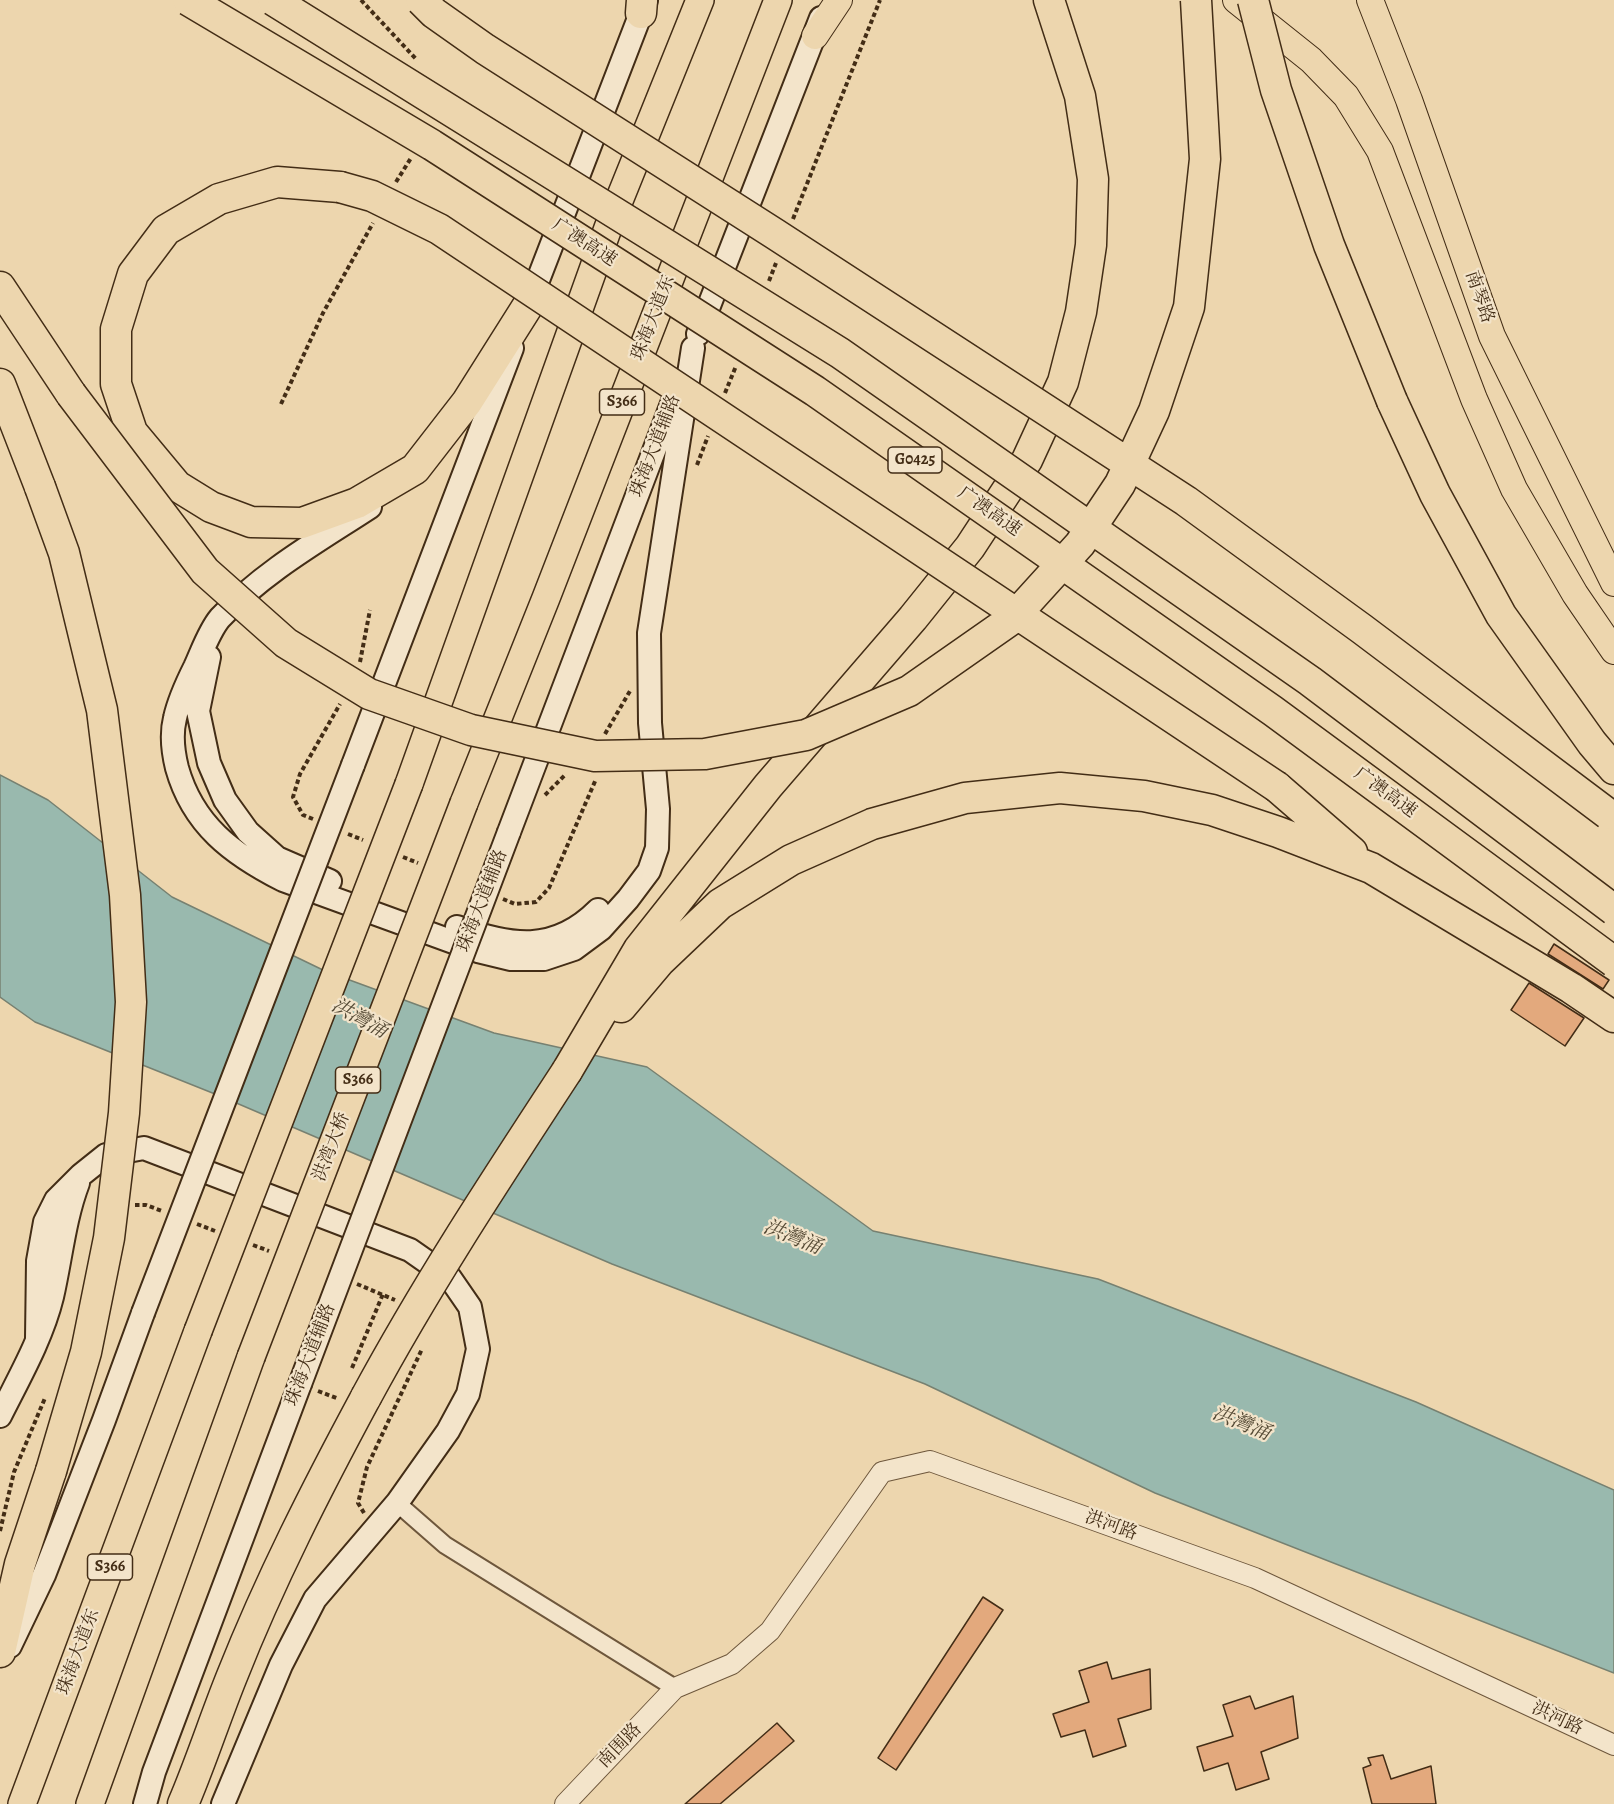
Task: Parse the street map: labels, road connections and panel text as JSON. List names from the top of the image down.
{
  "streets": {
    "highway": [
      "广澳高速",
      "珠海大道东",
      "S366",
      "G0425",
      "洪湾大桥"
    ],
    "main road": ["南琴路", "珠海大道辅路"],
    "street": ["洪河路", "南围路"]
  },
  "crossings": [
    ["珠海大道东", "洪湾大桥"],
    ["洪河路", "南围路"]
  ],
  "water": ["洪灣涌"]
}
